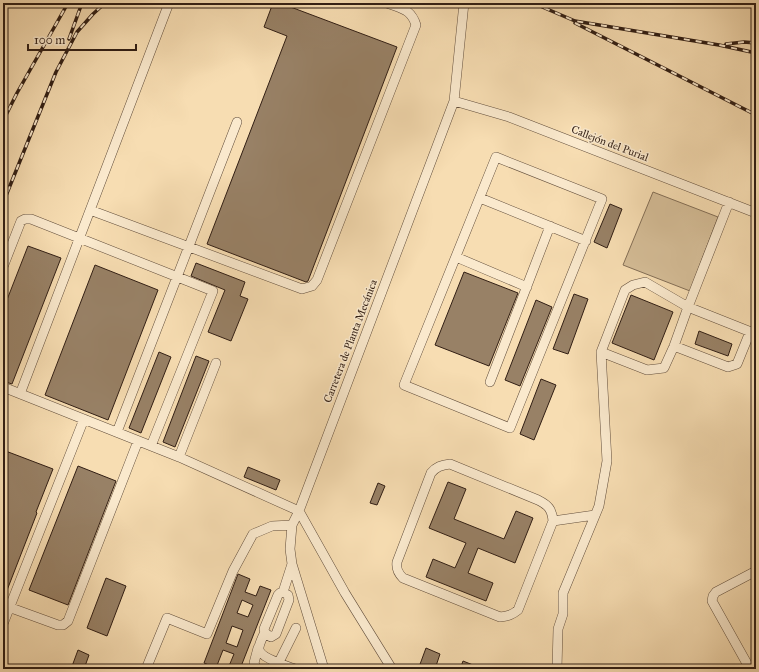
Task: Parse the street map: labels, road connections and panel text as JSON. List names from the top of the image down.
{
  "streets": {
    "street": ["Callejón del Purial", "Carretera de Planta Mecánica"]
  },
  "crossings": [
    ["Callejón del Purial", "Carretera de Planta Mecánica"]
  ],
  "scale_bar": "100 m"
}
